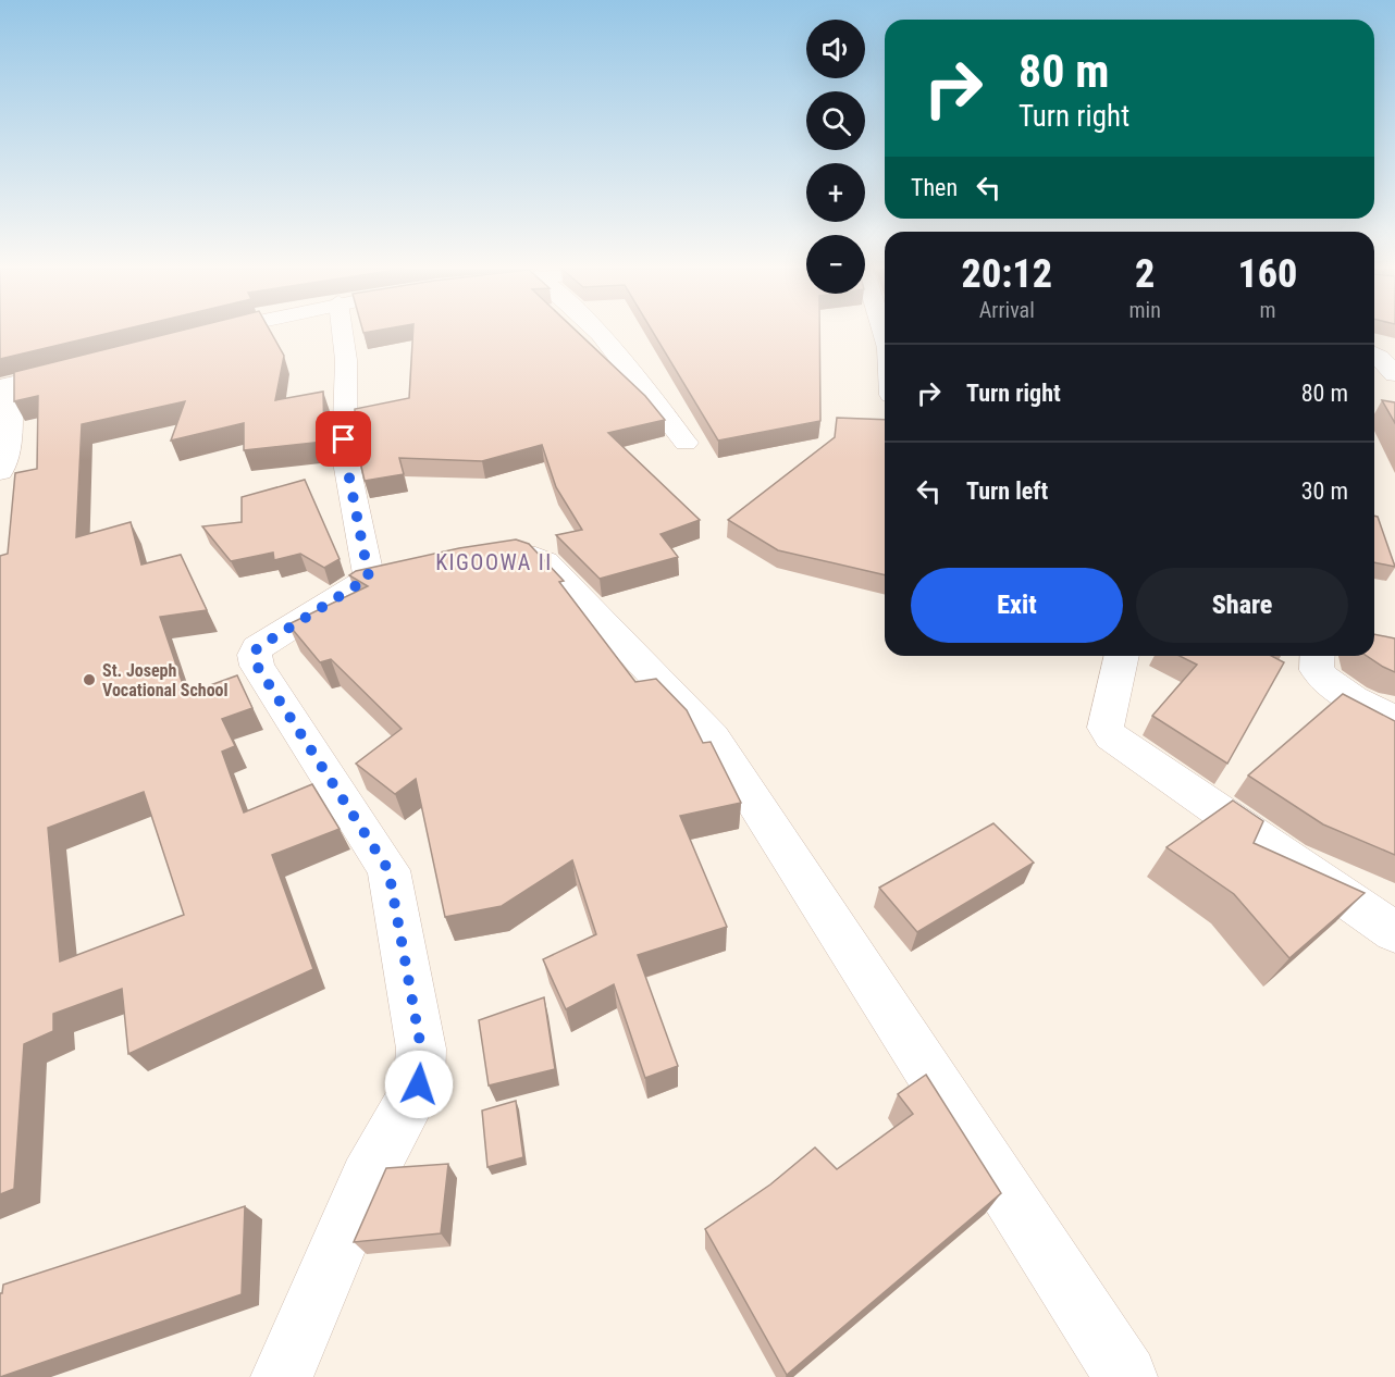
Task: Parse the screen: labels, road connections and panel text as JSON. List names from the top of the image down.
{
  "districts": ["KIGOOWA II"],
  "places": ["St. Joseph Vocational School"],
  "page": {
    "map_buttons": ["+", "−"],
    "turn": ["80 m", "Turn right"],
    "then": "Then",
    "eta": [
      "20:12",
      "Arrival",
      "2",
      "min",
      "160",
      "m"
    ],
    "list": [
      {
        "name": "Turn right",
        "value": "80 m"
      },
      {
        "name": "Turn left",
        "value": "30 m"
      }
    ],
    "buttons": ["Exit", "Share"]
  }
}
